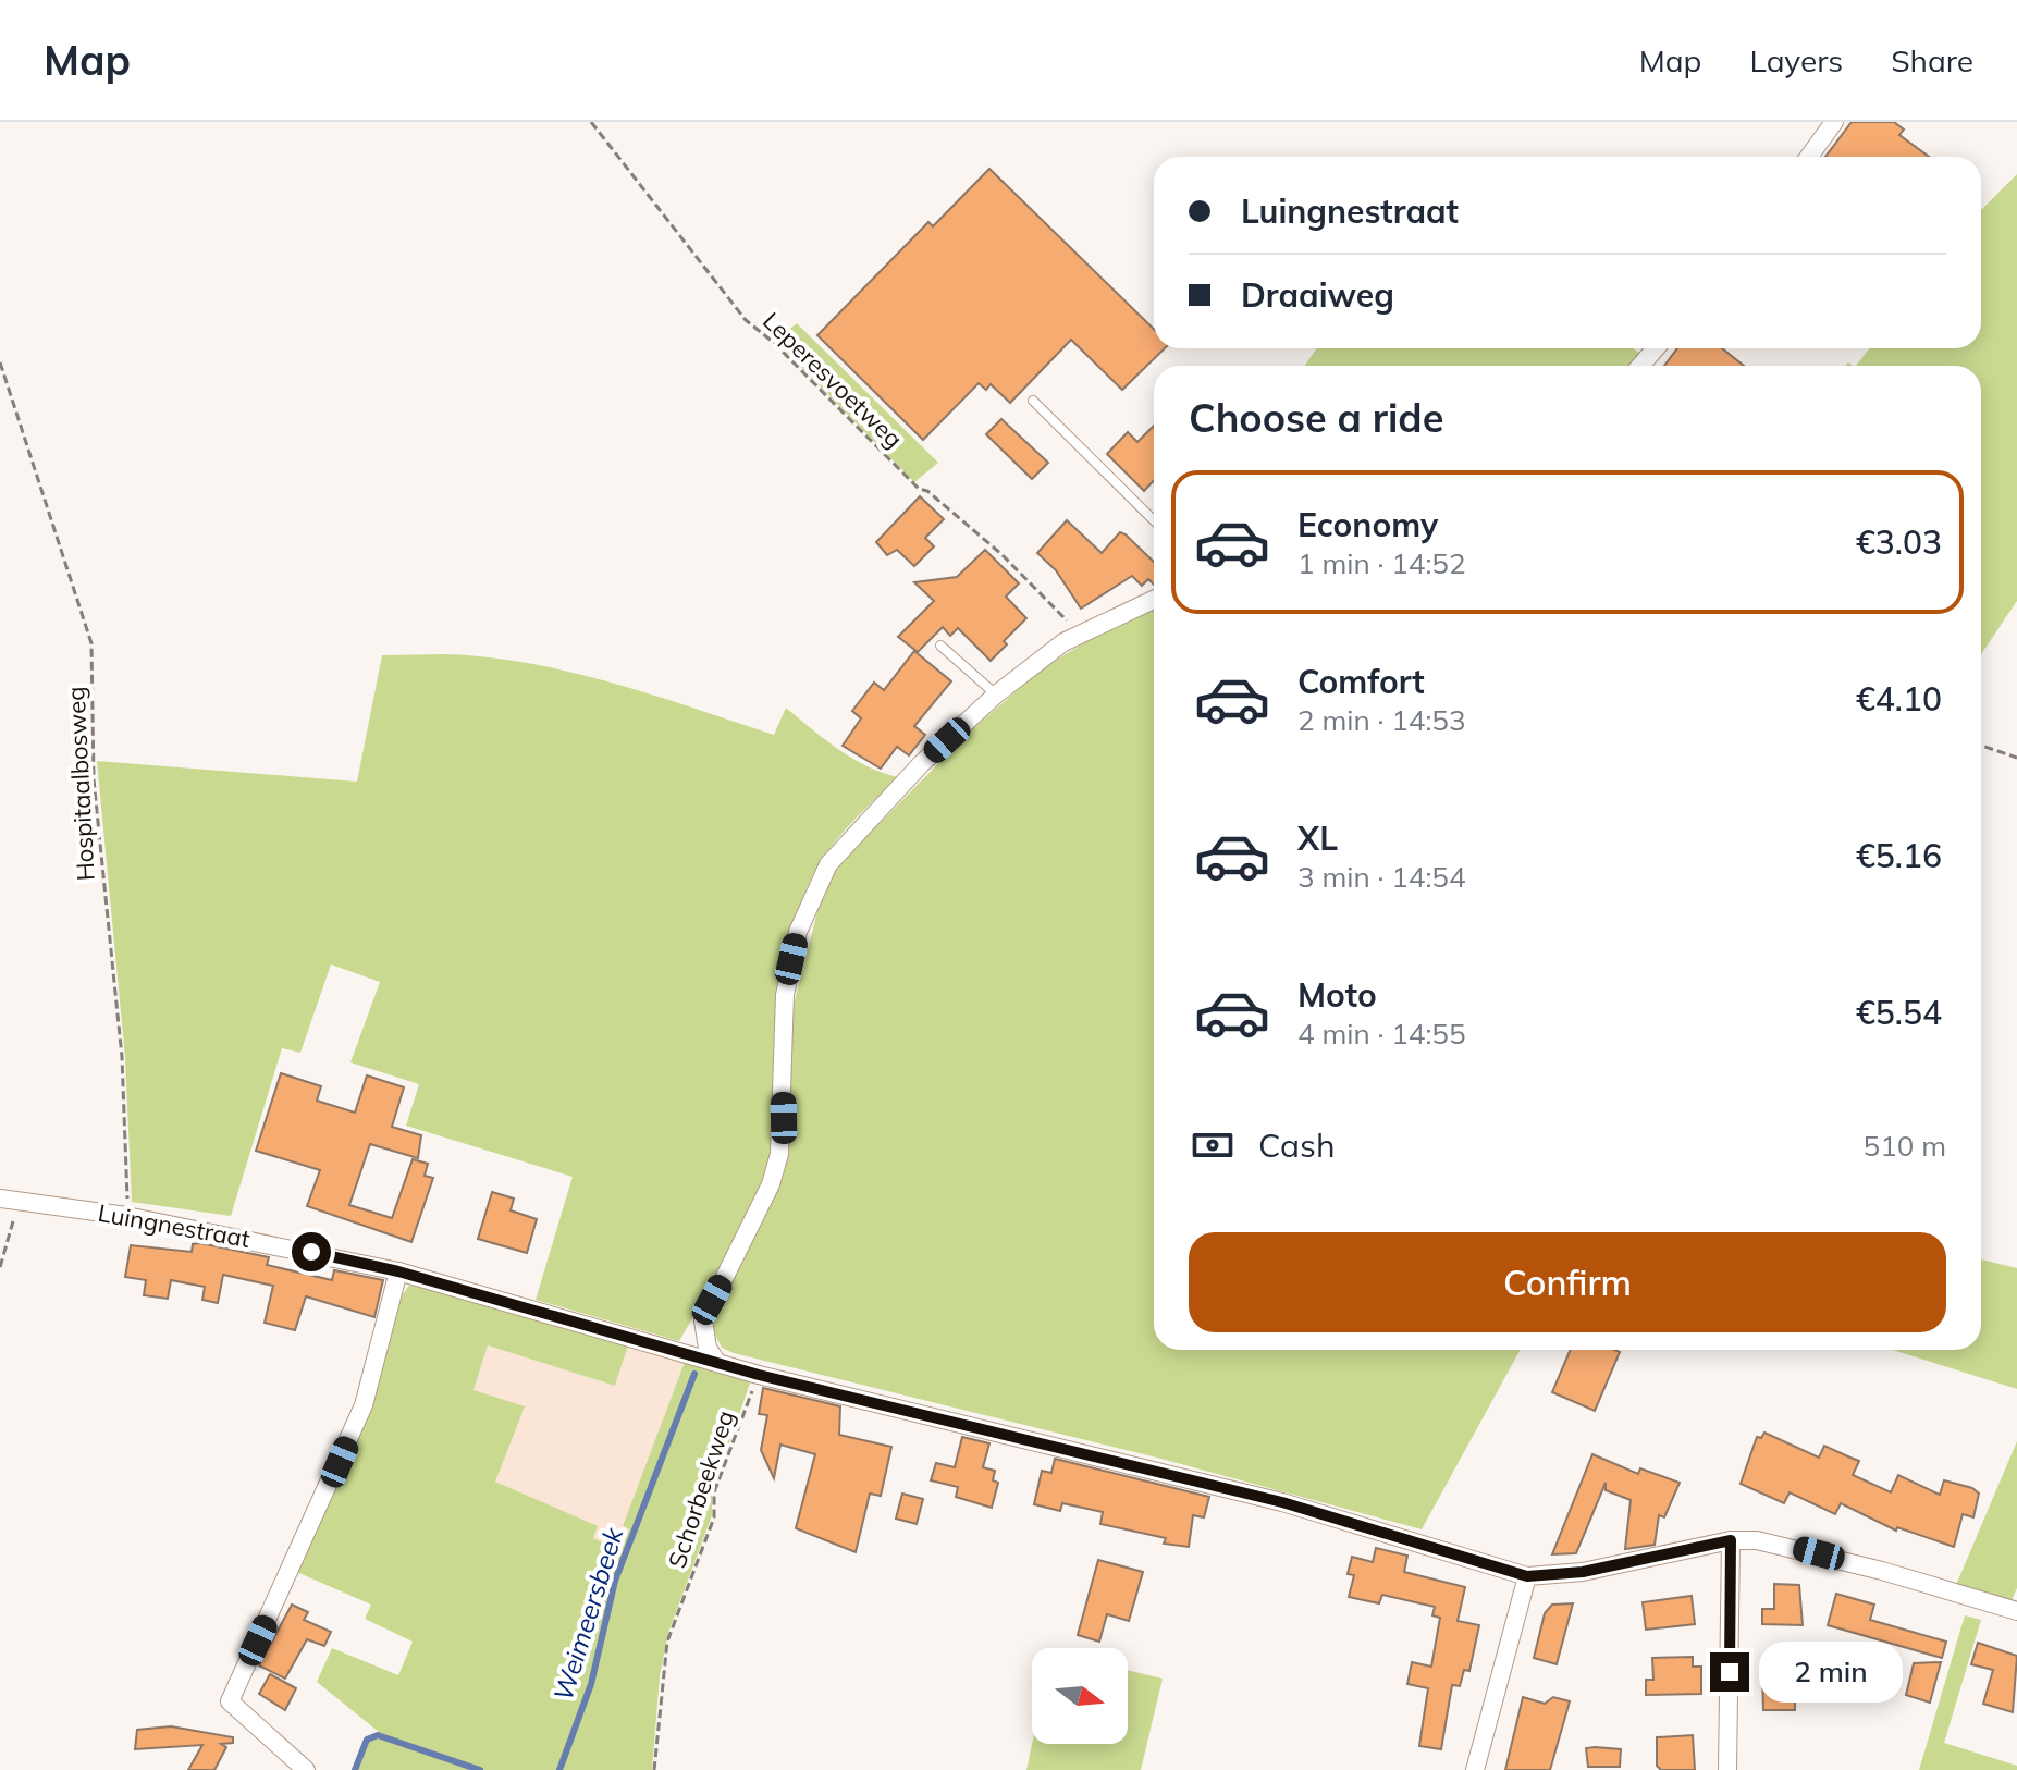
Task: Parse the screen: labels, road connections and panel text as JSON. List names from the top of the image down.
{
  "streets": {
    "street": ["Luingnestraat"],
    "path": ["Leperesvoetweg", "Hospitaalbosweg", "Schorbeekweg"]
  },
  "crossings": [
    ["Hospitaalbosweg", "Luingnestraat"],
    ["Luingnestraat", "Schorbeekweg"]
  ],
  "water": ["Weimeersbeek"],
  "north": "right",
  "page": {
    "header": "Map",
    "nav": ["Map", "Layers", "Share"],
    "banner": ["Luingnestraat", "Draaiweg"],
    "heading": "Choose a ride",
    "list": [
      {
        "name": "Economy",
        "note": "1 min · 14:52",
        "value": "€3.03"
      },
      {
        "name": "Comfort",
        "note": "2 min · 14:53",
        "value": "€4.10"
      },
      {
        "name": "XL",
        "note": "3 min · 14:54",
        "value": "€5.16"
      },
      {
        "name": "Moto",
        "note": "4 min · 14:55",
        "value": "€5.54"
      }
    ],
    "pay": ["Cash", "510 m"],
    "buttons": "Confirm",
    "bubble": "2 min"
  }
}
